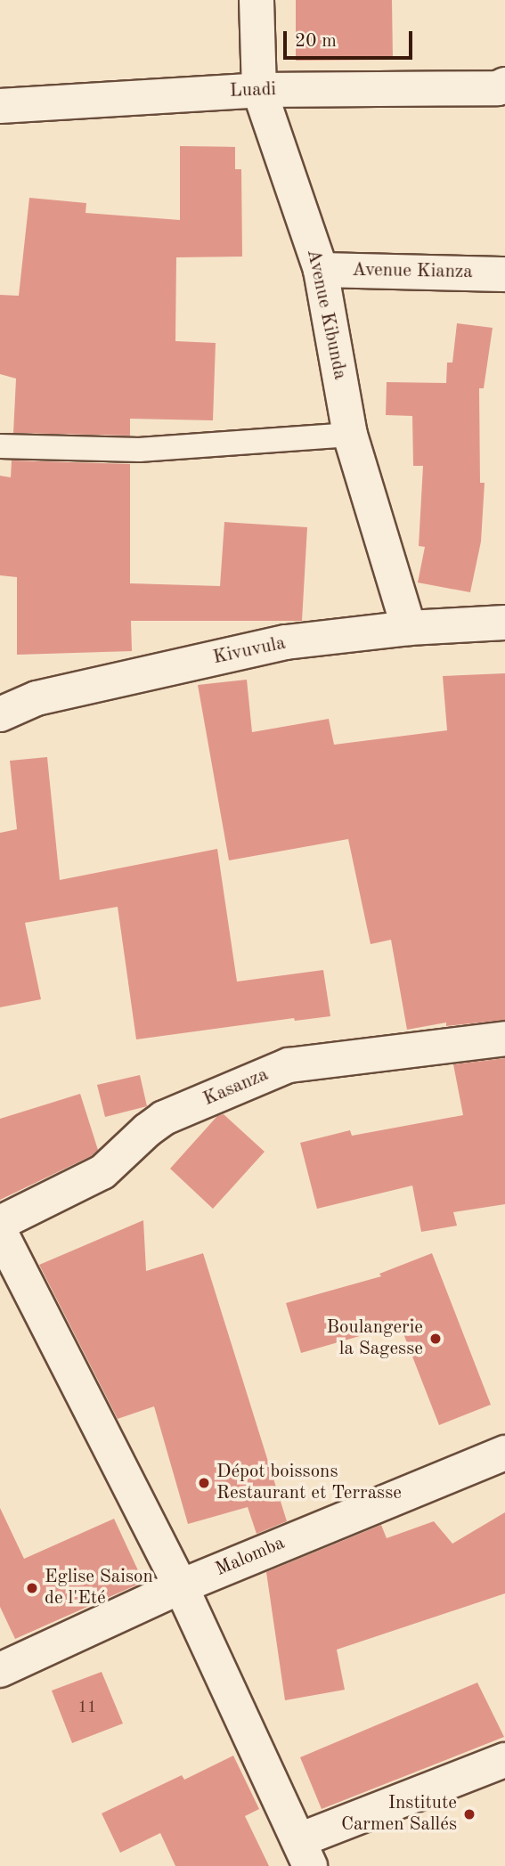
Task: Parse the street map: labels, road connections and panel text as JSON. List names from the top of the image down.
{
  "streets": {
    "street": [
      "Luadi",
      "Avenue Kianza",
      "Avenue Kibunda",
      "Kivuvula",
      "Kasanza",
      "Malomba"
    ]
  },
  "crossings": [
    ["Luadi", "Avenue Kibunda"],
    ["Avenue Kianza", "Avenue Kibunda"],
    ["Avenue Kibunda", "Kivuvula"]
  ],
  "places": [
    "Boulangerie la Sagesse",
    "Dépot boissons Restaurant et Terrasse",
    "Eglise Saison de l'Eté",
    "Institute Carmen Sallés"
  ],
  "house_numbers": ["11"],
  "scale_bar": "20 m"
}
